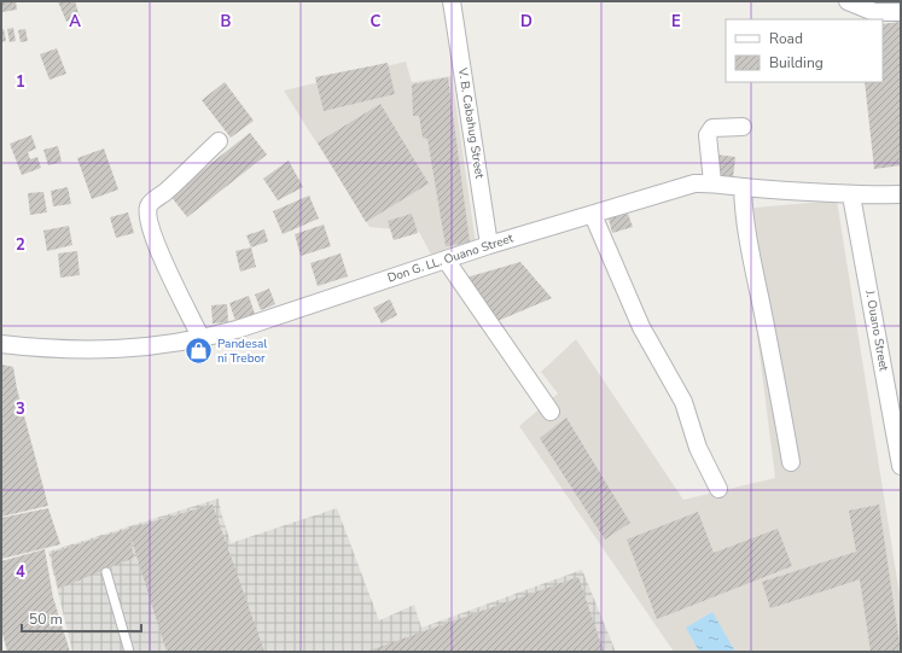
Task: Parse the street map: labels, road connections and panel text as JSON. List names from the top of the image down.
{
  "streets": {
    "street": ["V. B. Cabahug Street", "Don G. LL. Ouano Street", "J. Ouano Street"]
  },
  "crossings": [
    ["V. B. Cabahug Street", "Don G. LL. Ouano Street"],
    ["Don G. LL. Ouano Street", "J. Ouano Street"]
  ],
  "places": {
    "shop": ["Pandesal ni Trebor"]
  },
  "legend": ["Road", "Building"],
  "scale_bar": "50 m",
  "grid": {
    "columns": [
      "A",
      "B",
      "C",
      "D",
      "E"
    ],
    "rows": [
      "1",
      "2",
      "3",
      "4"
    ]
  }
}
